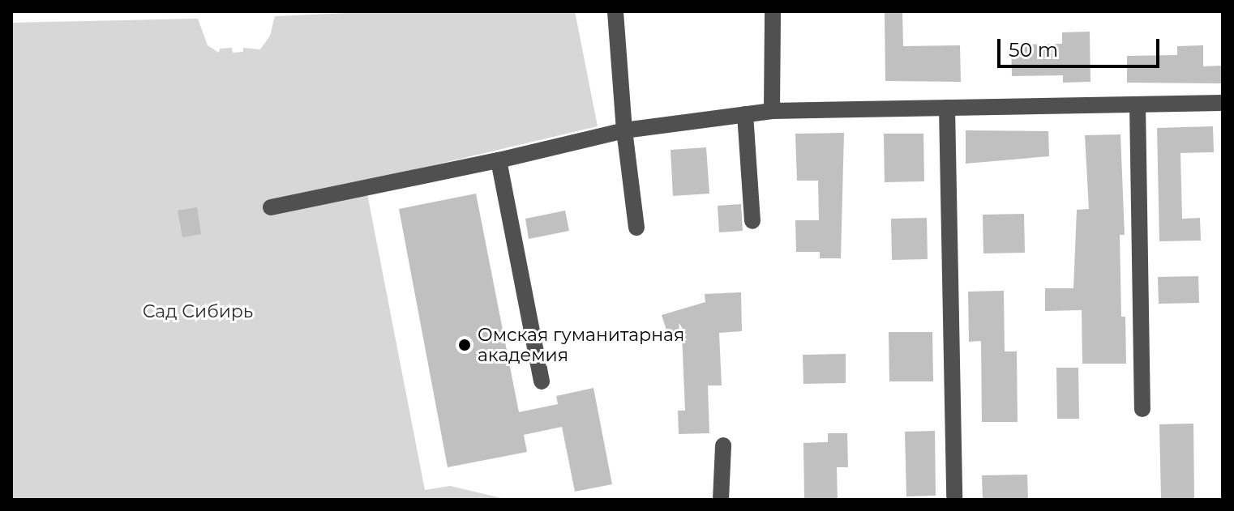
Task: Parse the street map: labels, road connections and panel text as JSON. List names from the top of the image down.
{
  "parks": ["Сад Сибирь"],
  "places": ["Омская гуманитарная академия"],
  "scale_bar": "50 m"
}
